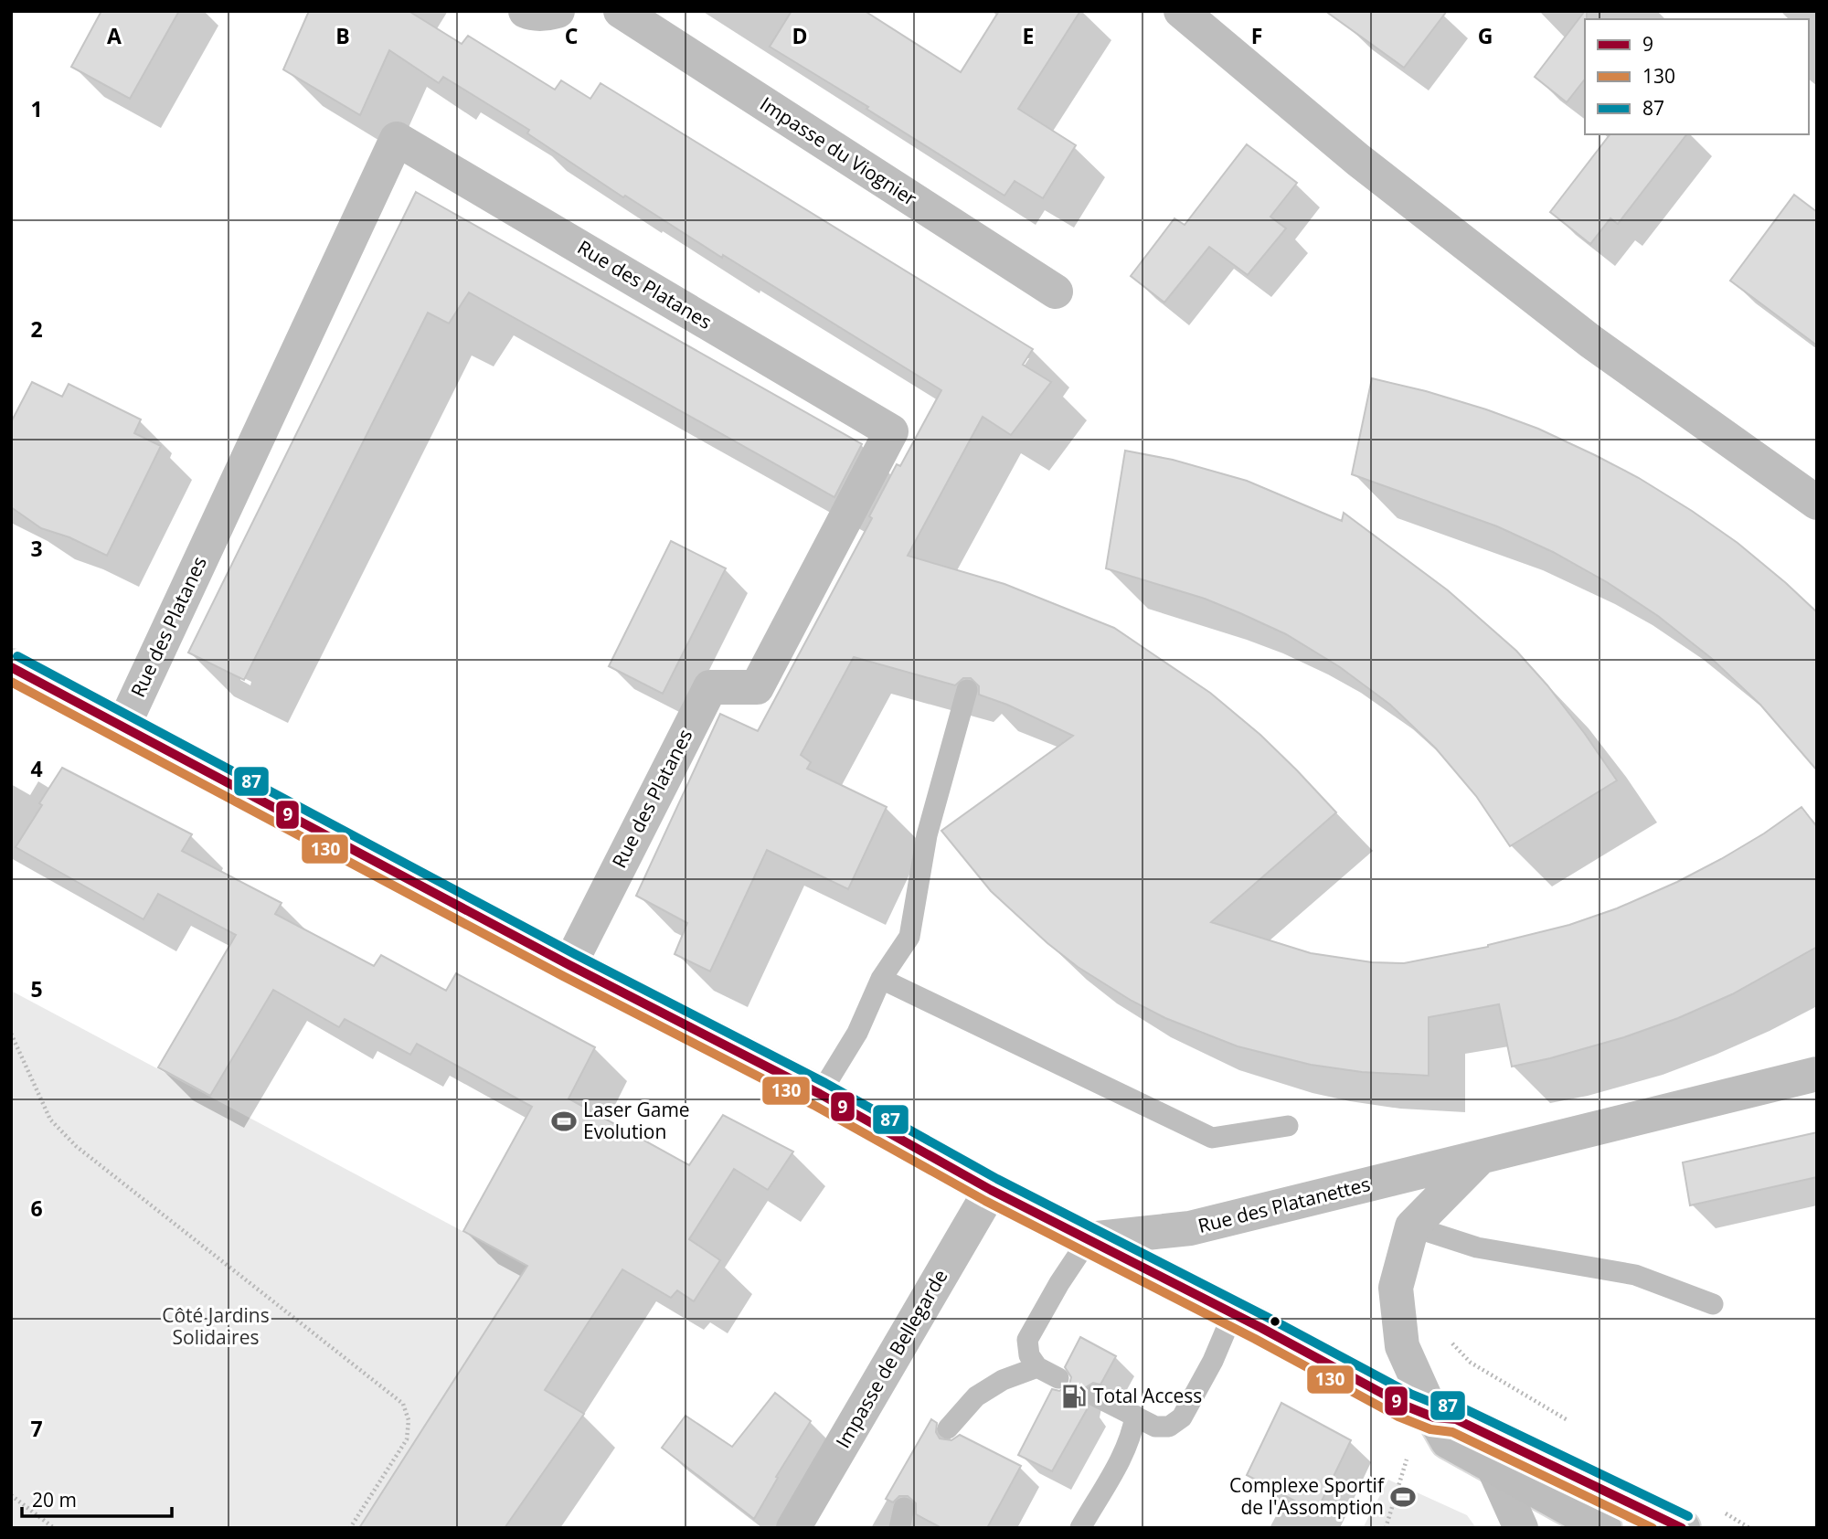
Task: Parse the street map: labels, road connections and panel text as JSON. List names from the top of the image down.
{
  "streets": {
    "street": [
      "Impasse du Viognier",
      "Rue des Platanes",
      "Rue des Platanettes",
      "Impasse de Bellegarde"
    ]
  },
  "parks": ["Côté Jardins Solidaires"],
  "places": {
    "sports": ["Laser Game Evolution", "Complexe Sportif de l'Assomption"],
    "fuel station": ["Total Access"]
  },
  "lines": ["transit line 87", "transit line 9", "transit line 130"],
  "legend": ["9", "130", "87"],
  "scale_bar": "20 m",
  "grid": {
    "columns": [
      "A",
      "B",
      "C",
      "D",
      "E",
      "F",
      "G"
    ],
    "rows": [
      "1",
      "2",
      "3",
      "4",
      "5",
      "6",
      "7"
    ]
  }
}
